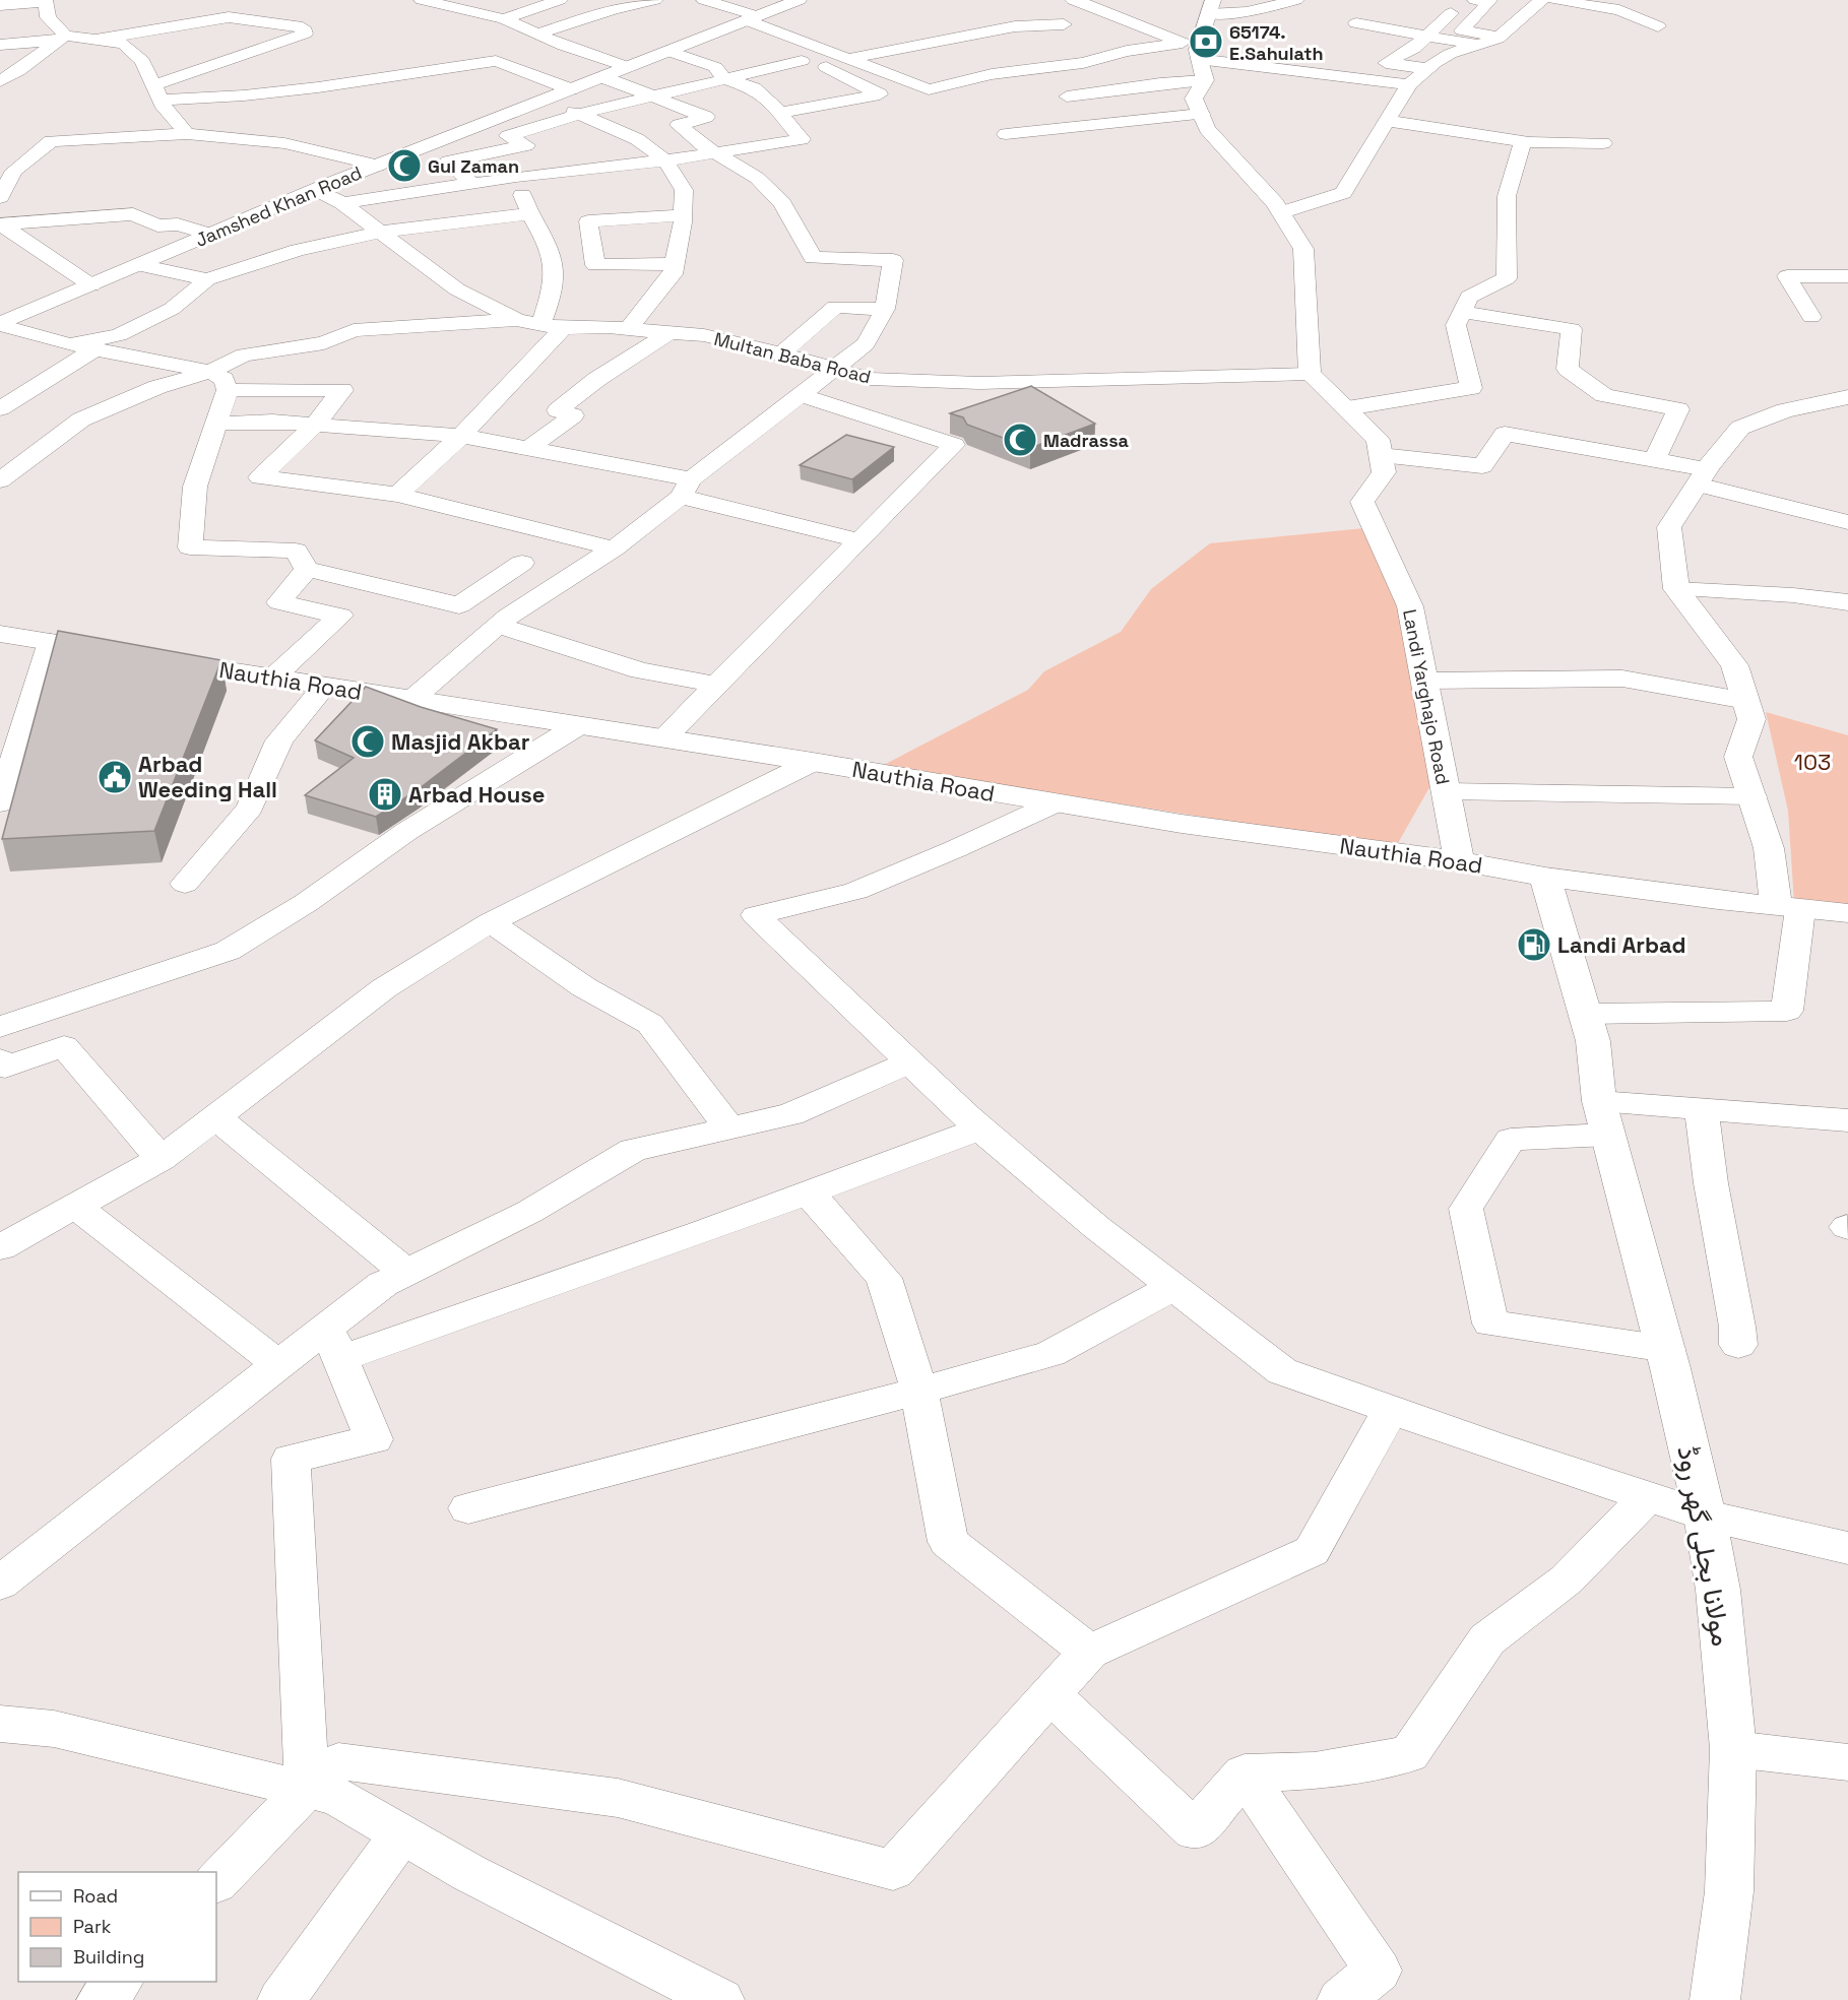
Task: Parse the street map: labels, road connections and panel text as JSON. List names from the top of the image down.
{
  "streets": {
    "street": [
      "Jamshed Khan Road",
      "Multan Baba Road",
      "Nauthia Road",
      "Landi Yarghajo Road",
      "مولانا بجلی گھر روڈ"
    ]
  },
  "crossings": [
    ["Jamshed Khan Road", "Multan Baba Road"],
    ["Nauthia Road", "Landi Yarghajo Road"],
    ["Nauthia Road", "مولانا بجلی گھر روڈ"]
  ],
  "parks": ["103"],
  "places": {
    "bank": ["65174. E.Sahulath"],
    "mosque": ["Gul Zaman", "Madrassa", "Masjid Akbar"],
    "public building": ["Arbad Weeding Hall"],
    "building": ["Arbad House"],
    "fuel station": ["Landi Arbad"]
  },
  "legend": ["Road", "Park", "Building"]
}
